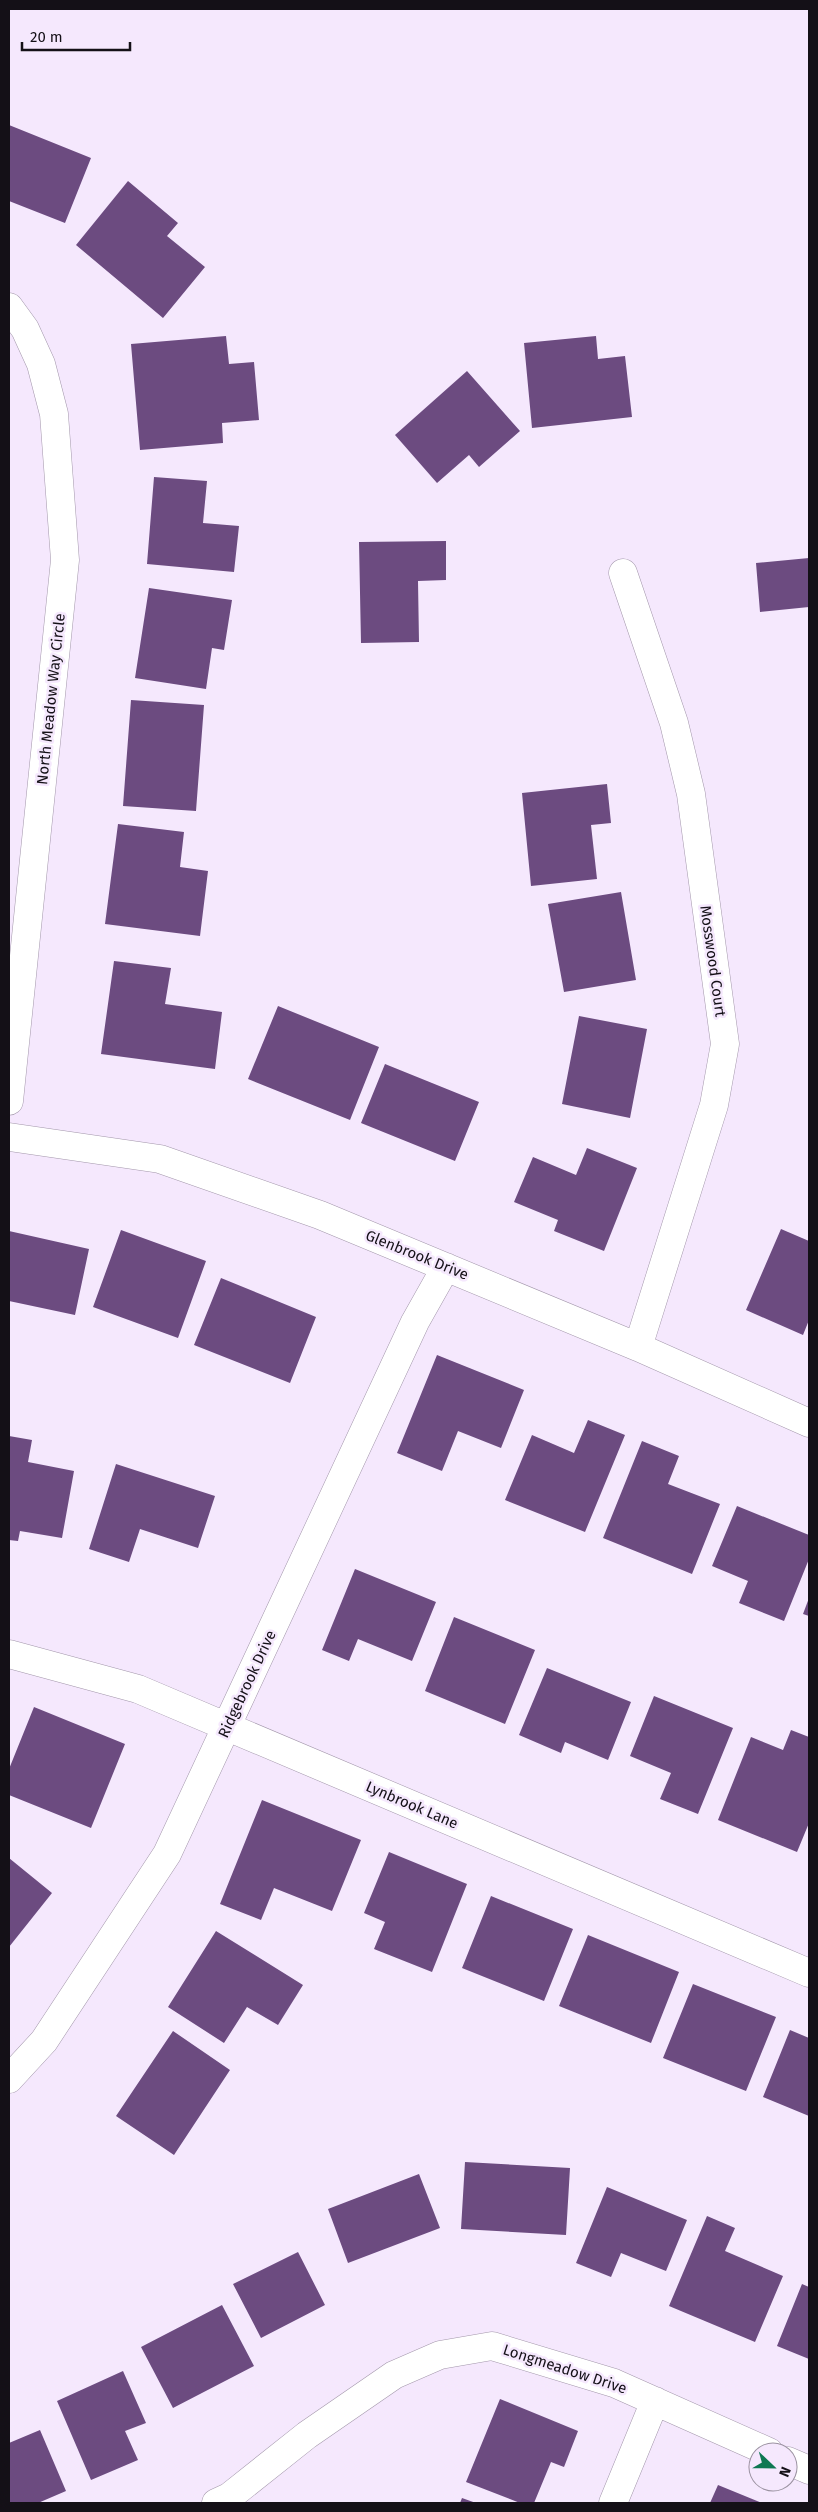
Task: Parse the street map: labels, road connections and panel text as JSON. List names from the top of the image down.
{
  "streets": {
    "street": [
      "North Meadow Way Circle",
      "Mosswood Court",
      "Glenbrook Drive",
      "Ridgebrook Drive",
      "Lynbrook Lane",
      "Longmeadow Drive"
    ]
  },
  "crossings": [
    ["Mosswood Court", "Glenbrook Drive"],
    ["Glenbrook Drive", "Ridgebrook Drive"],
    ["Ridgebrook Drive", "Lynbrook Lane"]
  ],
  "scale_bar": "20 m",
  "north": "right"
}
